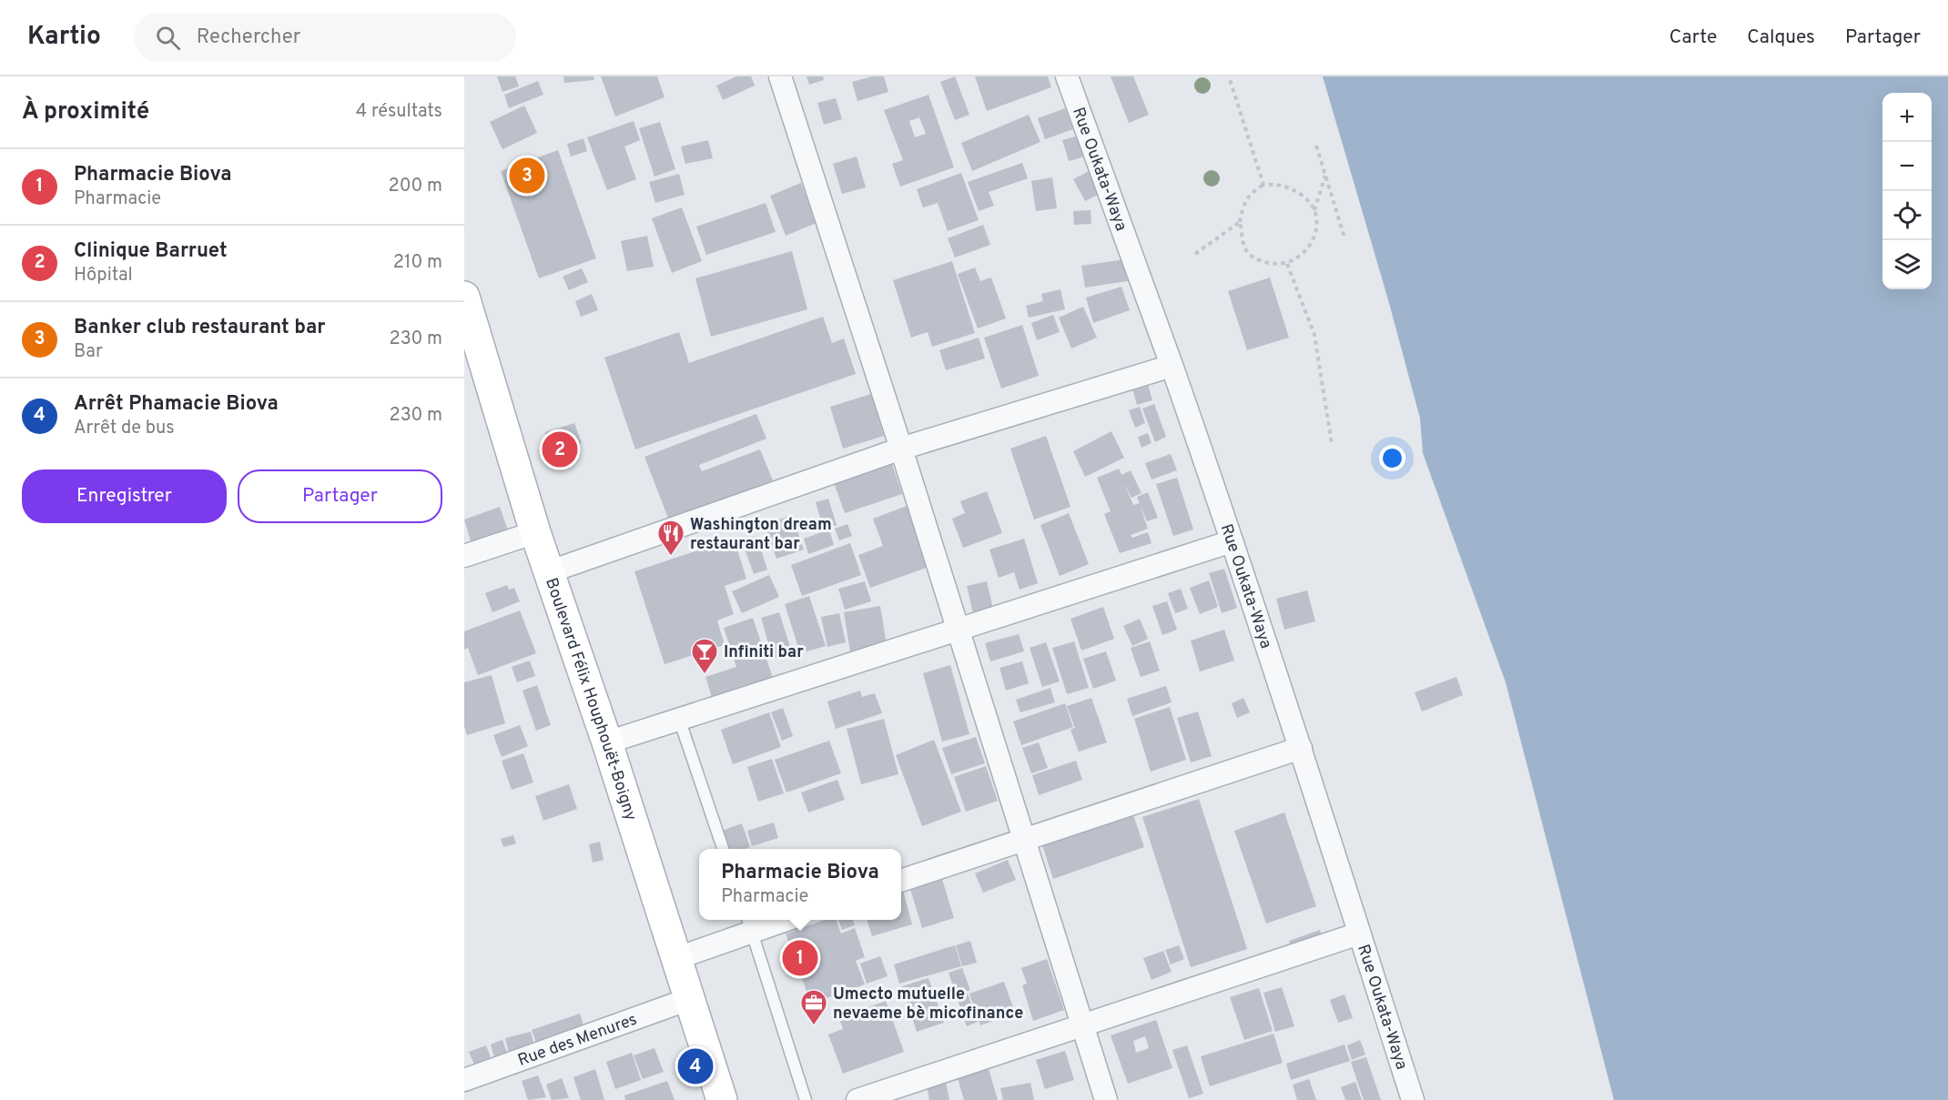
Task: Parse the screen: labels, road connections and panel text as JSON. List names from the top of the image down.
{
  "streets": {
    "street": ["Rue Oukata-Waya", "Boulevard Félix Houphouët-Boigny", "Rue des Menures"]
  },
  "crossings": [
    ["Boulevard Félix Houphouët-Boigny", "Rue des Menures"]
  ],
  "places": {
    "restaurant": ["Washington dream restaurant bar"],
    "bar": ["Infiniti bar"],
    "office": ["Umecto mutuelle nevaeme bè micofinance"]
  },
  "page": {
    "header": "Kartio",
    "search": "Rechercher",
    "nav": ["Carte", "Calques", "Partager"],
    "heading": ["À proximité", "4 résultats"],
    "map_buttons": ["+", "−"],
    "list": [
      {
        "mark": "1",
        "name": "Pharmacie Biova",
        "note": "Pharmacie",
        "value": "200 m"
      },
      {
        "mark": "2",
        "name": "Clinique Barruet",
        "note": "Hôpital",
        "value": "210 m"
      },
      {
        "mark": "3",
        "name": "Banker club restaurant bar",
        "note": "Bar",
        "value": "230 m"
      },
      {
        "mark": "4",
        "name": "Arrêt Phamacie Biova",
        "note": "Arrêt de bus",
        "value": "230 m"
      }
    ],
    "pins": [
      "3",
      "2",
      "1",
      "4"
    ],
    "buttons": ["Enregistrer", "Partager"],
    "popup": ["Pharmacie Biova", "Pharmacie"]
  }
}
